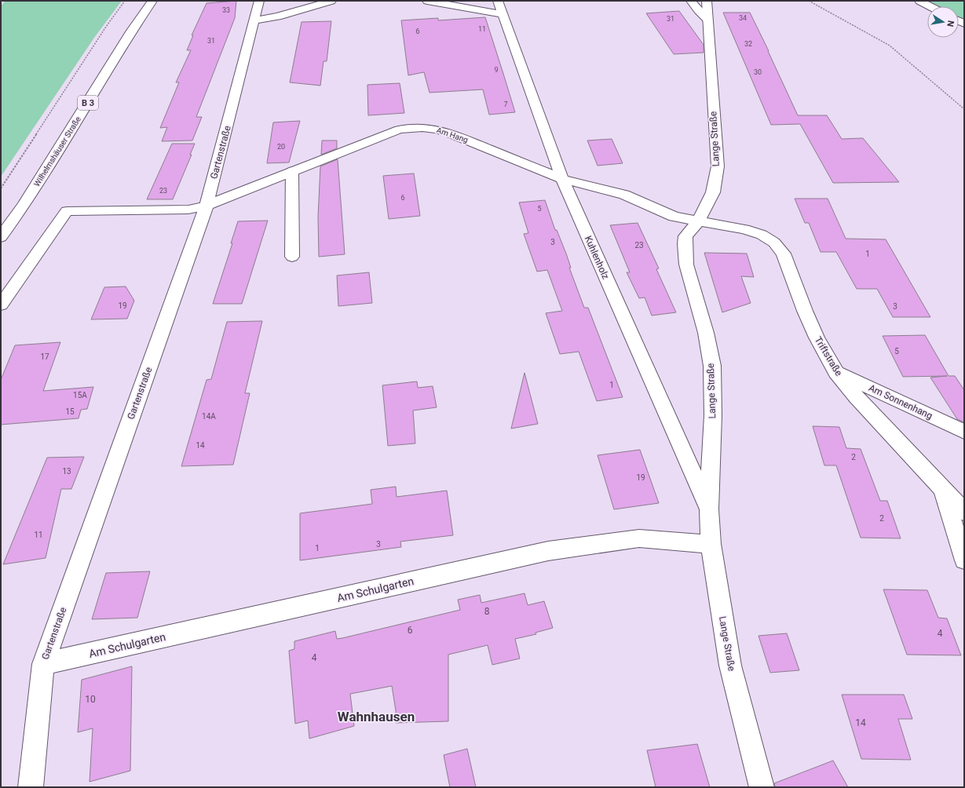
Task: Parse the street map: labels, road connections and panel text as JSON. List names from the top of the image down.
{
  "streets": {
    "street": [
      "B 3",
      "Am Hang",
      "Lange Straße",
      "Wilhelmshäuser Straße",
      "Gartenstraße",
      "Kuhlenholz",
      "Triftstraße",
      "Am Sonnenhang",
      "Am Schulgarten"
    ]
  },
  "crossings": [
    ["Am Hang", "Lange Straße"],
    ["Am Hang", "Gartenstraße"],
    ["Am Hang", "Kuhlenholz"],
    ["Am Hang", "Triftstraße"],
    ["Lange Straße", "Kuhlenholz"],
    ["Lange Straße", "Triftstraße"],
    ["Lange Straße", "Am Schulgarten"],
    ["Gartenstraße", "Am Schulgarten"],
    ["Triftstraße", "Am Sonnenhang"]
  ],
  "districts": ["Wahnhausen"],
  "house_numbers": [
    "33",
    "34",
    "31",
    "11",
    "6",
    "31",
    "32",
    "9",
    "30",
    "7",
    "20",
    "23",
    "6",
    "5",
    "3",
    "23",
    "1",
    "19",
    "3",
    "5",
    "17",
    "1",
    "15A",
    "15",
    "14A",
    "14",
    "2",
    "13",
    "19",
    "2",
    "11",
    "3",
    "1",
    "8",
    "6",
    "4",
    "4",
    "10",
    "14"
  ],
  "north": "right"
}
